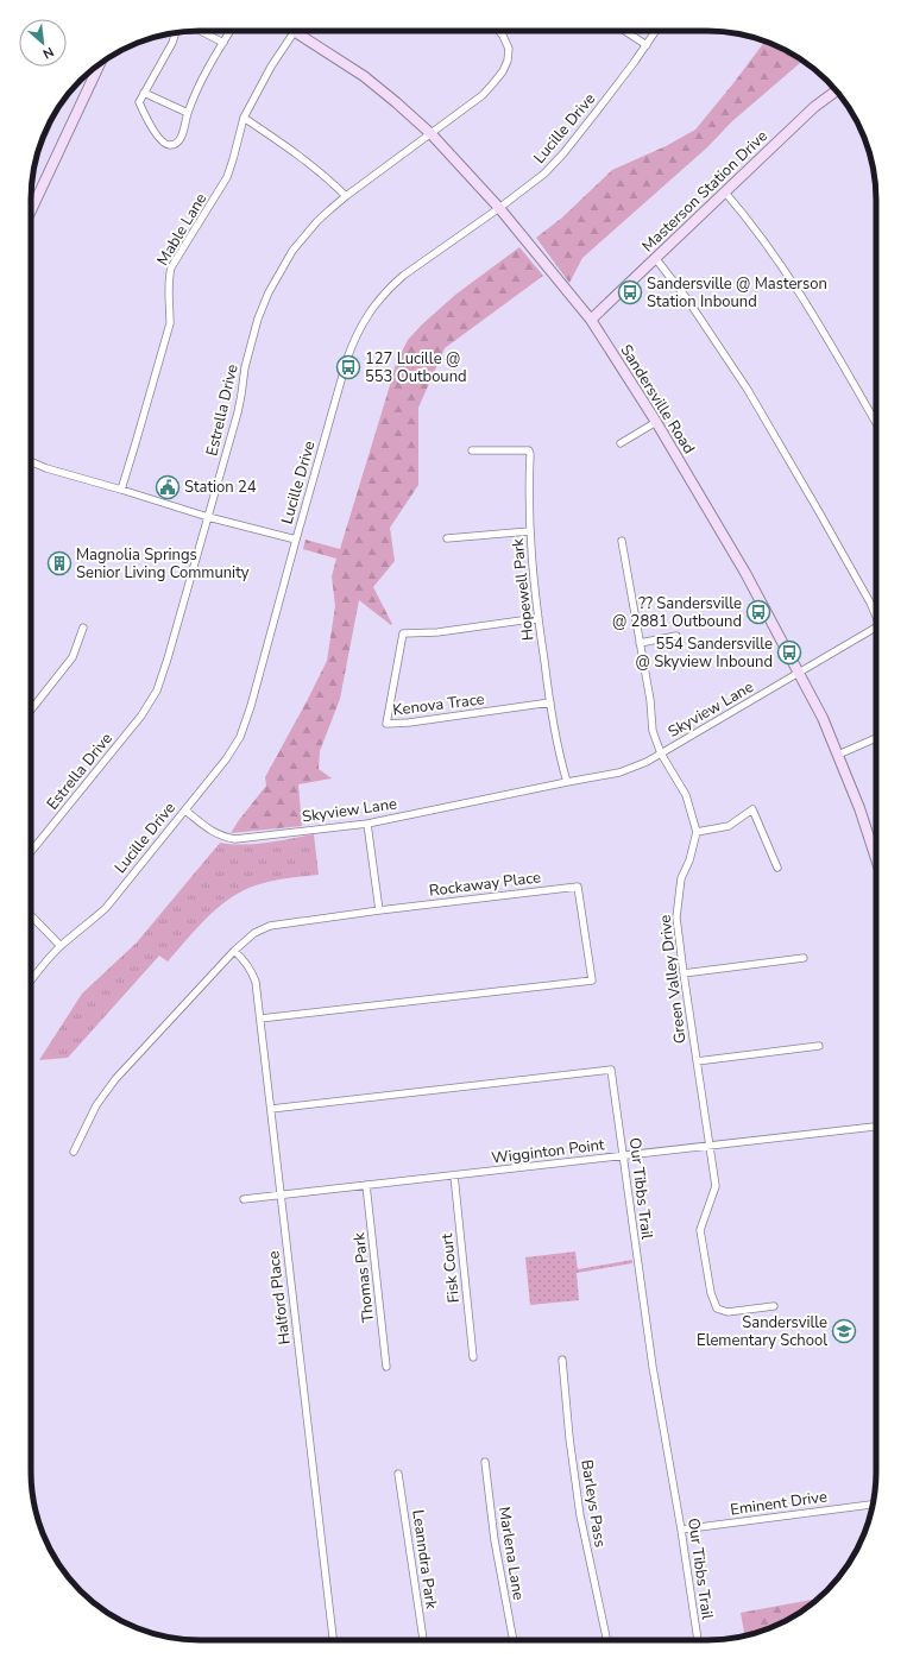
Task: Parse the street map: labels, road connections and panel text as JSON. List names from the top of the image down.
{
  "streets": {
    "street": [
      "Lucille Drive",
      "Masterson Station Drive",
      "Mable Lane",
      "Sandersville Road",
      "Estrella Drive",
      "Hopewell Park",
      "Kenova Trace",
      "Skyview Lane",
      "Rockaway Place",
      "Green Valley Drive",
      "Wigginton Point",
      "Our Tibbs Trail",
      "Fisk Court",
      "Thomas Park",
      "Halford Place",
      "Barleys Pass",
      "Eminent Drive",
      "Marlena Lane",
      "Leanndra Park"
    ]
  },
  "crossings": [
    ["Lucille Drive", "Sandersville Road"],
    ["Lucille Drive", "Skyview Lane"],
    ["Masterson Station Drive", "Sandersville Road"],
    ["Masterson Station Drive", "Skyview Lane"],
    ["Sandersville Road", "Estrella Drive"],
    ["Sandersville Road", "Skyview Lane"],
    ["Hopewell Park", "Kenova Trace"],
    ["Hopewell Park", "Skyview Lane"],
    ["Rockaway Place", "Halford Place"],
    ["Green Valley Drive", "Wigginton Point"],
    ["Wigginton Point", "Our Tibbs Trail"],
    ["Wigginton Point", "Fisk Court"],
    ["Wigginton Point", "Thomas Park"],
    ["Wigginton Point", "Halford Place"],
    ["Our Tibbs Trail", "Halford Place"],
    ["Our Tibbs Trail", "Eminent Drive"]
  ],
  "places": {
    "bus stop": [
      "Sandersville @ Masterson Station Inbound",
      "127 Lucille @ 553 Outbound",
      "?? Sandersville @ 2881 Outbound",
      "554 Sandersville @ Skyview Inbound"
    ],
    "public building": ["Station 24"],
    "building": ["Magnolia Springs Senior Living Community"],
    "school or university": ["Sandersville Elementary School"]
  },
  "north": "bottom right"
}
